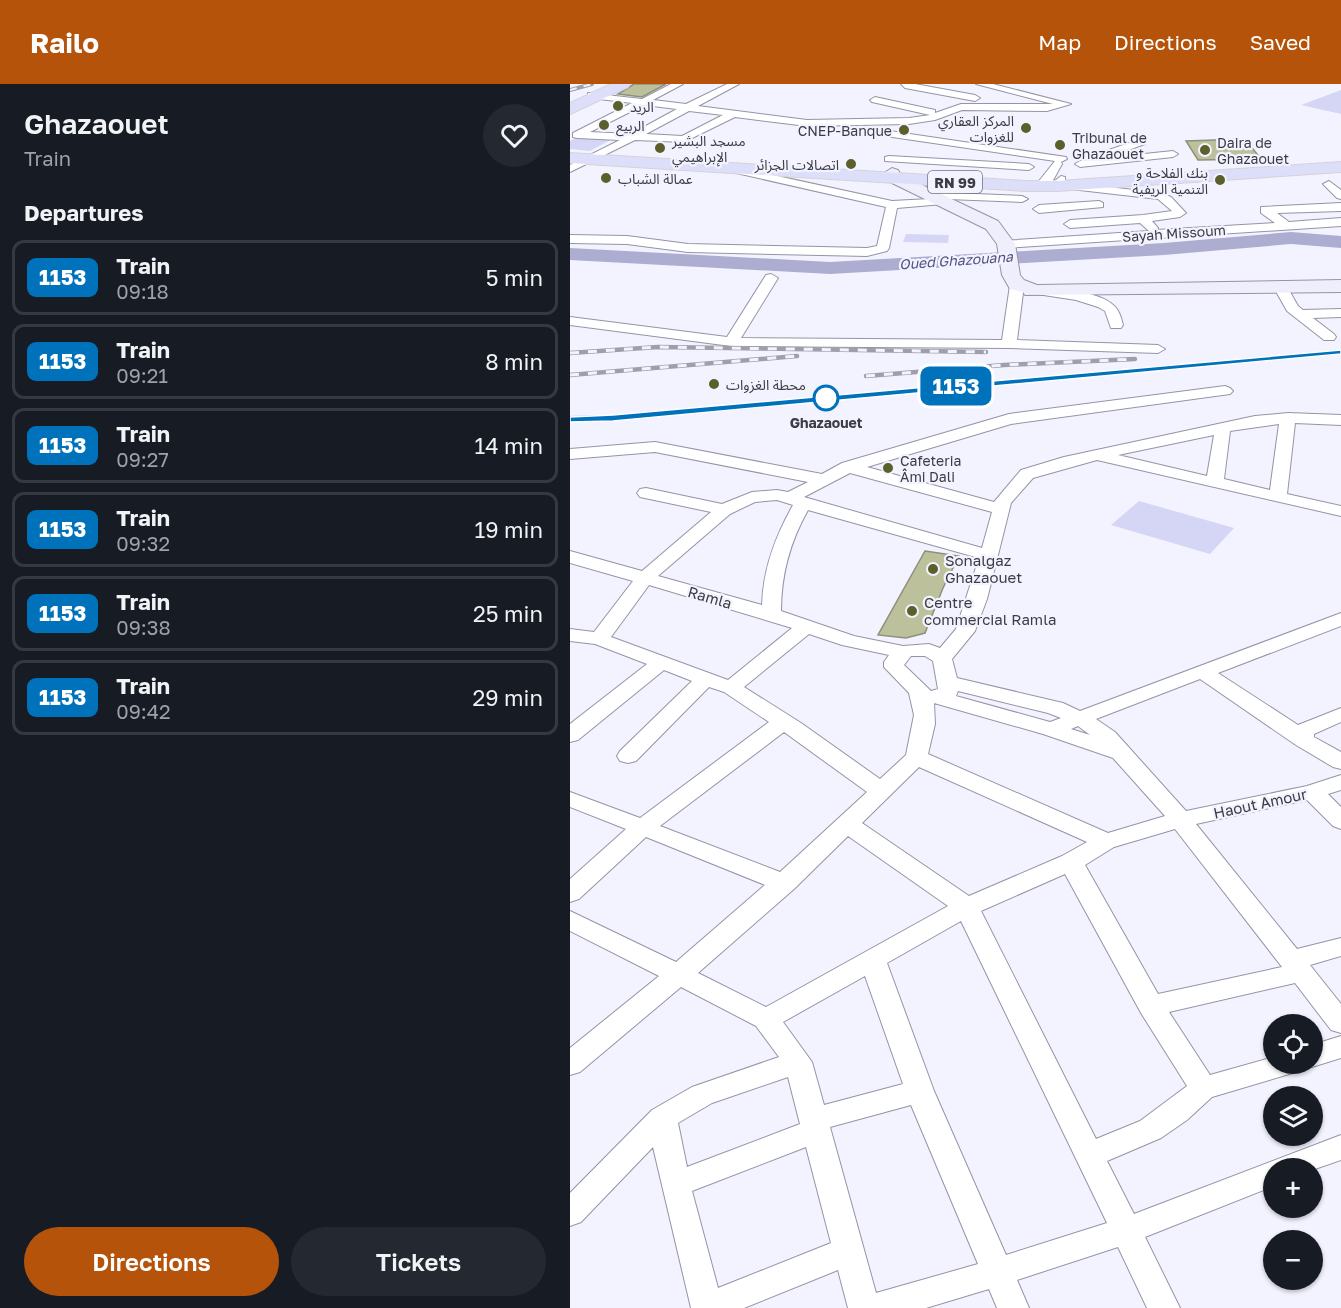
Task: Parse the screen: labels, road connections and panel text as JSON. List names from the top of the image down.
{
  "streets": {
    "main road": ["RN 99"],
    "street": ["Sayah Missoum", "Ramla", "Haout Amour"]
  },
  "water": ["Oued Ghazouana"],
  "places": [
    "الريد",
    "الربيع",
    "المركز العقاري للغزوات",
    "CNEP-Banque",
    "Tribunal de Ghazaouet",
    "مسجد البشير الإبراهيمي",
    "Daira de Ghazaouet",
    "اتصالات الجزائر",
    "عمالة الشباب",
    "بنك الفلاحة و التنمية الريفية",
    "محطة الغزوات",
    "Ghazaouet",
    "Cafeteria Âmi Dali",
    "Sonalgaz Ghazaouet",
    "Centre commercial Ramla"
  ],
  "page": {
    "header": "Railo",
    "nav": ["Map", "Directions", "Saved"],
    "heading": [
      ["Ghazaouet", "Train"],
      "Departures"
    ],
    "on_map": "1153",
    "list": [
      {
        "mark": "1153",
        "name": "Train",
        "note": "09:18",
        "value": "5 min"
      },
      {
        "mark": "1153",
        "name": "Train",
        "note": "09:21",
        "value": "8 min"
      },
      {
        "mark": "1153",
        "name": "Train",
        "note": "09:27",
        "value": "14 min"
      },
      {
        "mark": "1153",
        "name": "Train",
        "note": "09:32",
        "value": "19 min"
      },
      {
        "mark": "1153",
        "name": "Train",
        "note": "09:38",
        "value": "25 min"
      },
      {
        "mark": "1153",
        "name": "Train",
        "note": "09:42",
        "value": "29 min"
      }
    ],
    "map_buttons": ["+", "−"],
    "buttons": ["Directions", "Tickets"]
  }
}
